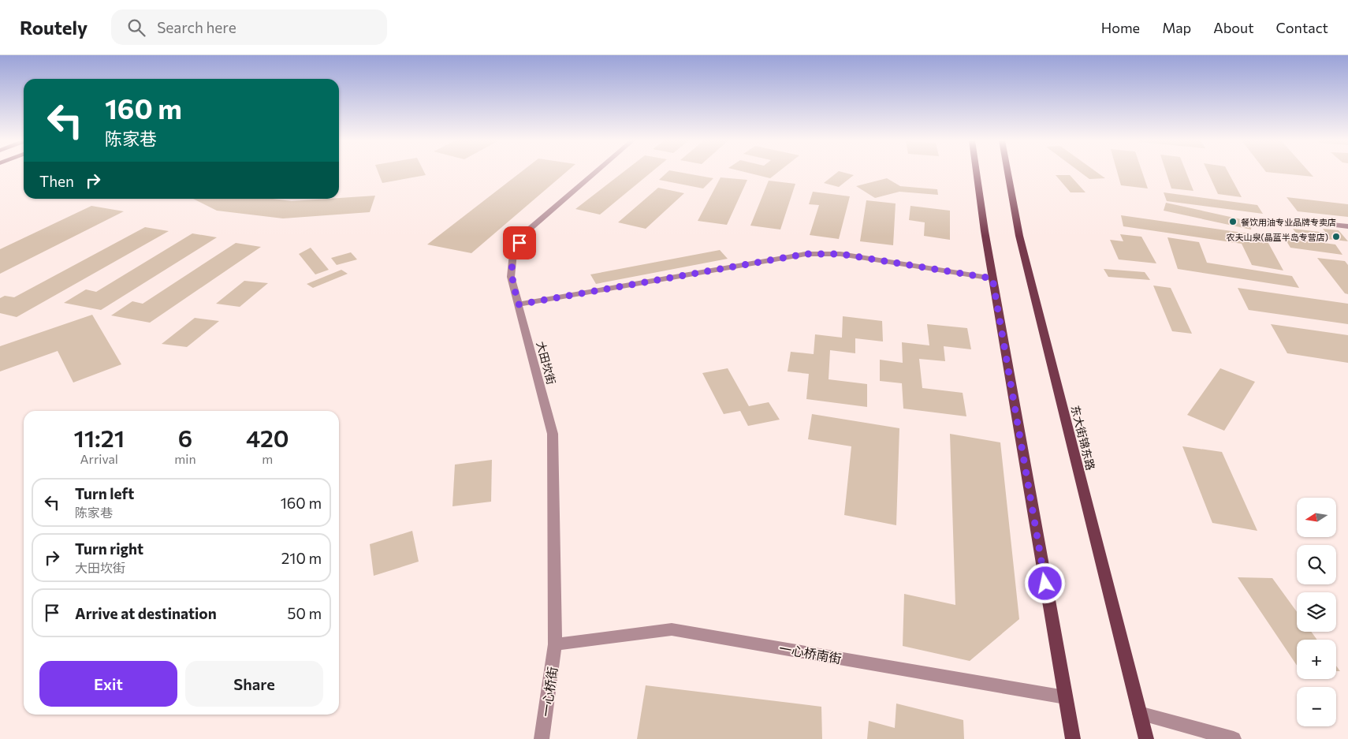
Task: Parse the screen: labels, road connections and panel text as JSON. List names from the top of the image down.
{
  "streets": {
    "main road": ["东大街锦东路"],
    "street": ["大田坎街", "一心桥南街", "一心桥街"]
  },
  "crossings": [
    ["大田坎街", "一心桥南街"],
    ["大田坎街", "一心桥街"],
    ["一心桥南街", "一心桥街"]
  ],
  "places": ["餐饮用油专业品牌专卖店", "农夫山泉(晶蓝半岛专营店)"],
  "north": "left",
  "page": {
    "header": "Routely",
    "search": "Search here",
    "nav": [
      "Home",
      "Map",
      "About",
      "Contact"
    ],
    "turn": ["160 m", "陈家巷"],
    "then": "Then",
    "eta": [
      "11:21",
      "Arrival",
      "6",
      "min",
      "420",
      "m"
    ],
    "list": [
      {
        "name": "Turn left",
        "note": "陈家巷",
        "value": "160 m"
      },
      {
        "name": "Turn right",
        "note": "大田坎街",
        "value": "210 m"
      },
      {
        "name": "Arrive at destination",
        "value": "50 m"
      }
    ],
    "map_buttons": ["+", "−"],
    "buttons": ["Exit", "Share"]
  }
}
